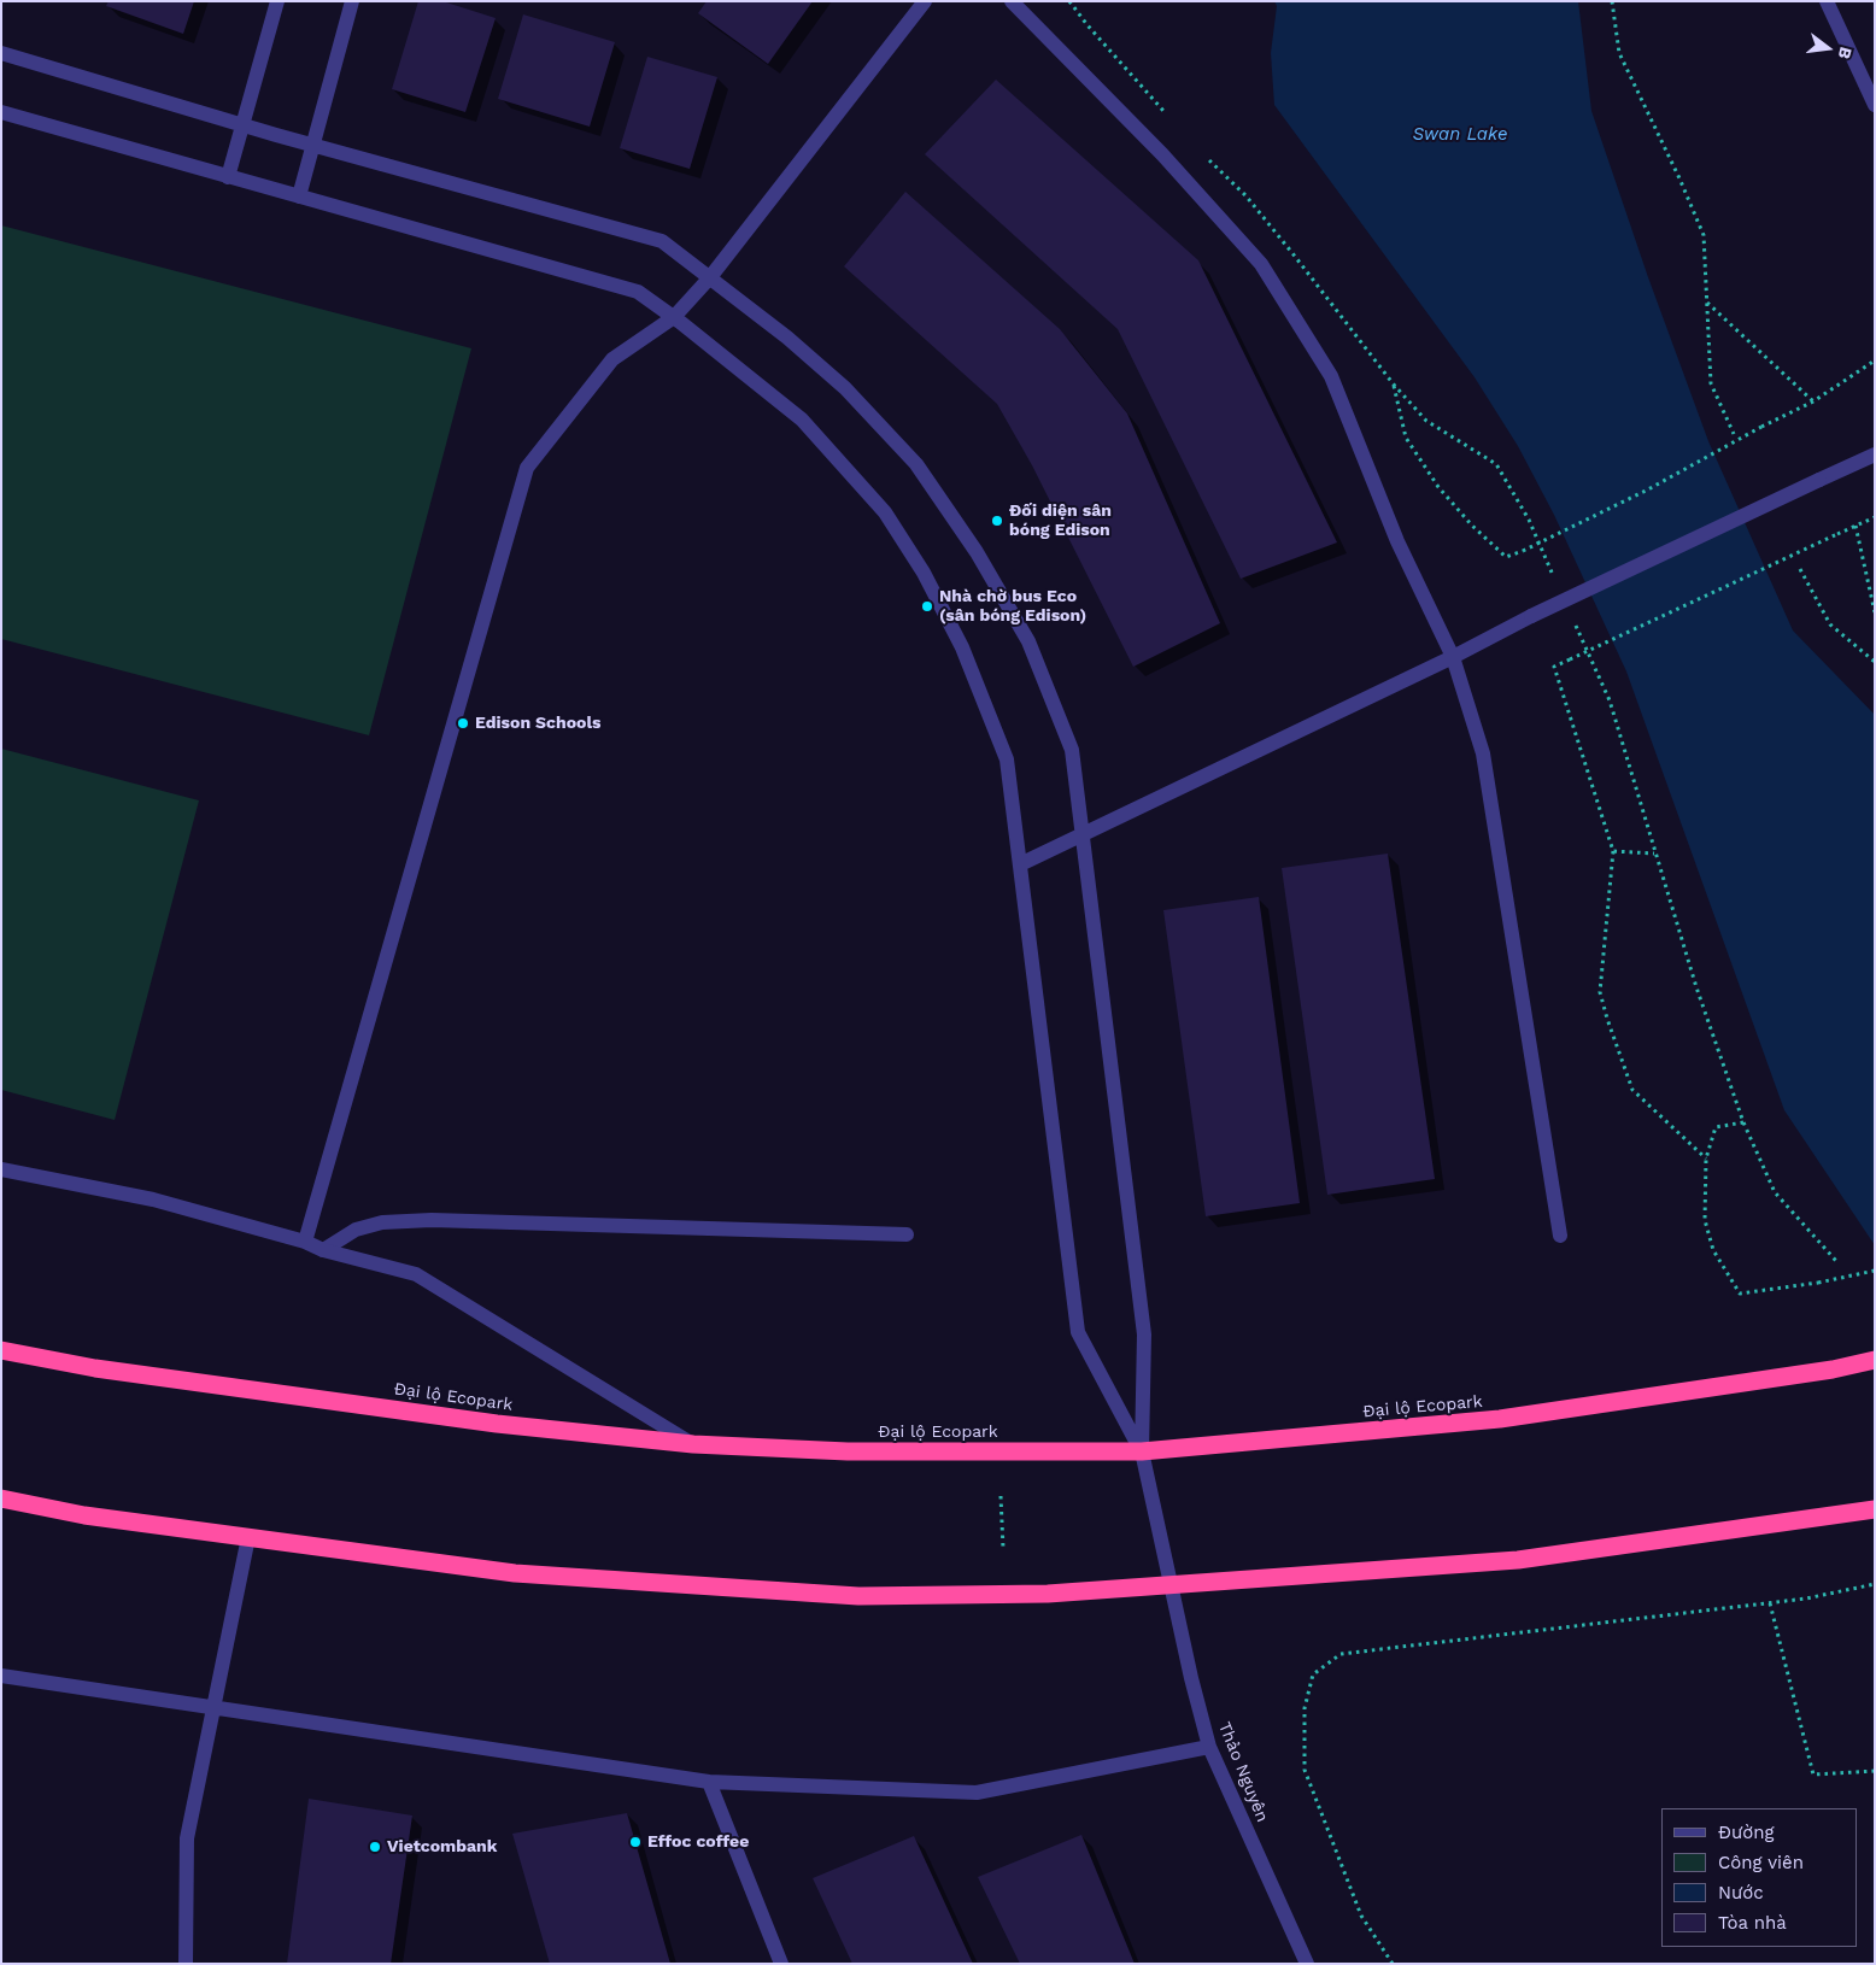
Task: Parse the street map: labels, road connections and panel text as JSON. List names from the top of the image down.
{
  "streets": {
    "highway": ["Đại lộ Ecopark"],
    "street": ["Thảo Nguyên"]
  },
  "crossings": [
    ["Đại lộ Ecopark", "Thảo Nguyên"]
  ],
  "water": ["Swan Lake"],
  "places": [
    "Đối diện sân bóng Edison",
    "Nhà chờ bus Eco (sân bóng Edison)",
    "Edison Schools",
    "Effoc coffee",
    "Vietcombank"
  ],
  "legend": [
    "Đường",
    "Công viên",
    "Nước",
    "Tòa nhà"
  ],
  "north": "right"
}
